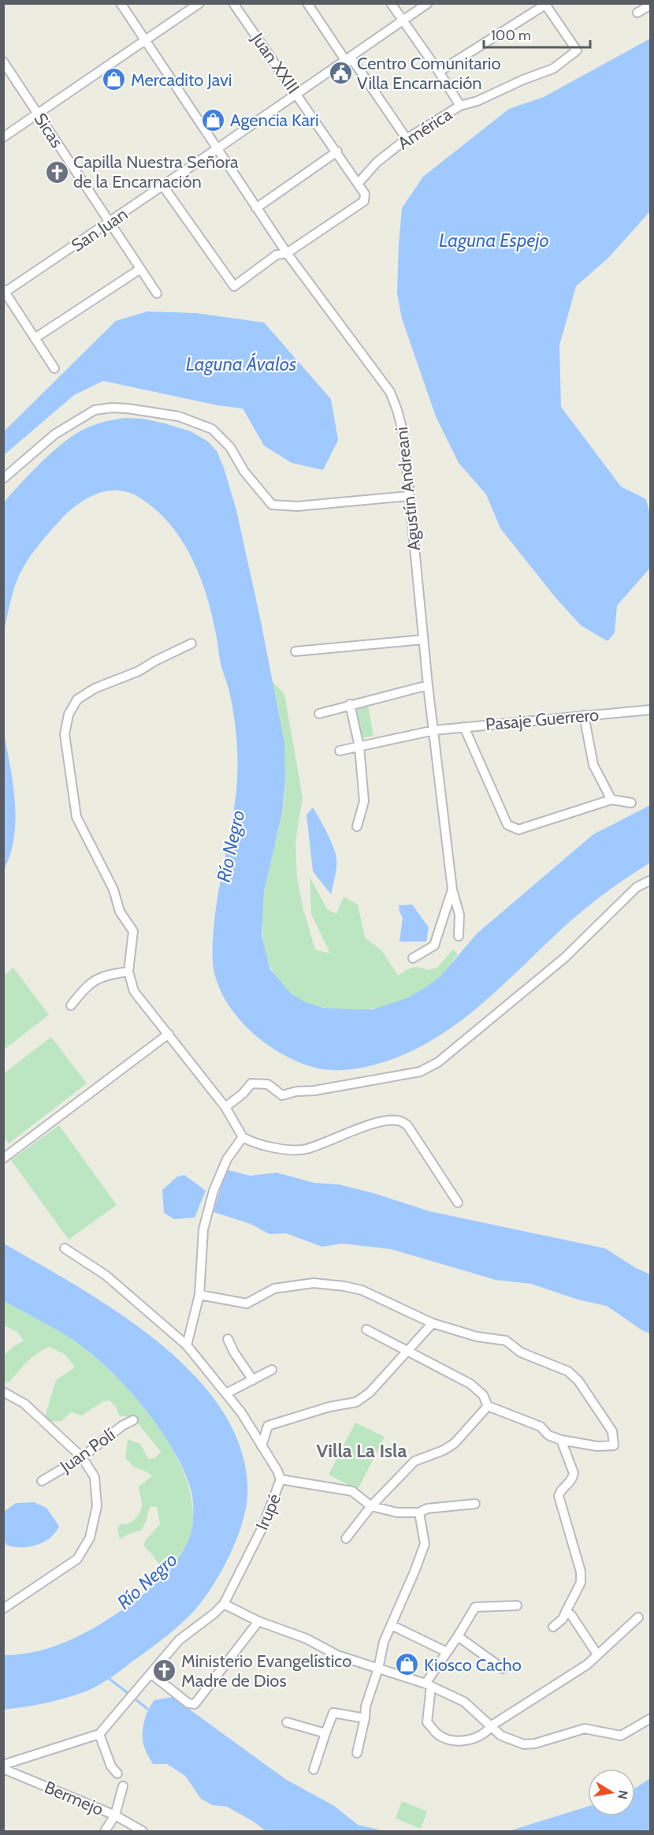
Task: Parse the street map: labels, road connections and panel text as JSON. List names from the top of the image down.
{
  "streets": {
    "street": [
      "Juan XXIII",
      "América",
      "Sicas",
      "San Juan",
      "Agustín Andreani",
      "Pasaje Guerrero",
      "Juan Polí",
      "Irupé",
      "Bermejo"
    ]
  },
  "crossings": [
    ["Juan XXIII", "América"],
    ["Juan XXIII", "San Juan"],
    ["Juan XXIII", "Agustín Andreani"],
    ["Sicas", "San Juan"],
    ["San Juan", "Agustín Andreani"],
    ["Agustín Andreani", "Pasaje Guerrero"]
  ],
  "districts": ["Villa La Isla"],
  "water": ["Laguna Espejo", "Laguna Ávalos", "Río Negro"],
  "places": {
    "public building": ["Centro Comunitario Villa Encarnación"],
    "shop": ["Mercadito Javi", "Agencia Kari", "Kiosco Cacho"],
    "church": ["Capilla Nuestra Señora de la Encarnación", "Ministerio Evangelístico Madre de Dios"]
  },
  "scale_bar": "100 m",
  "north": "right"
}
